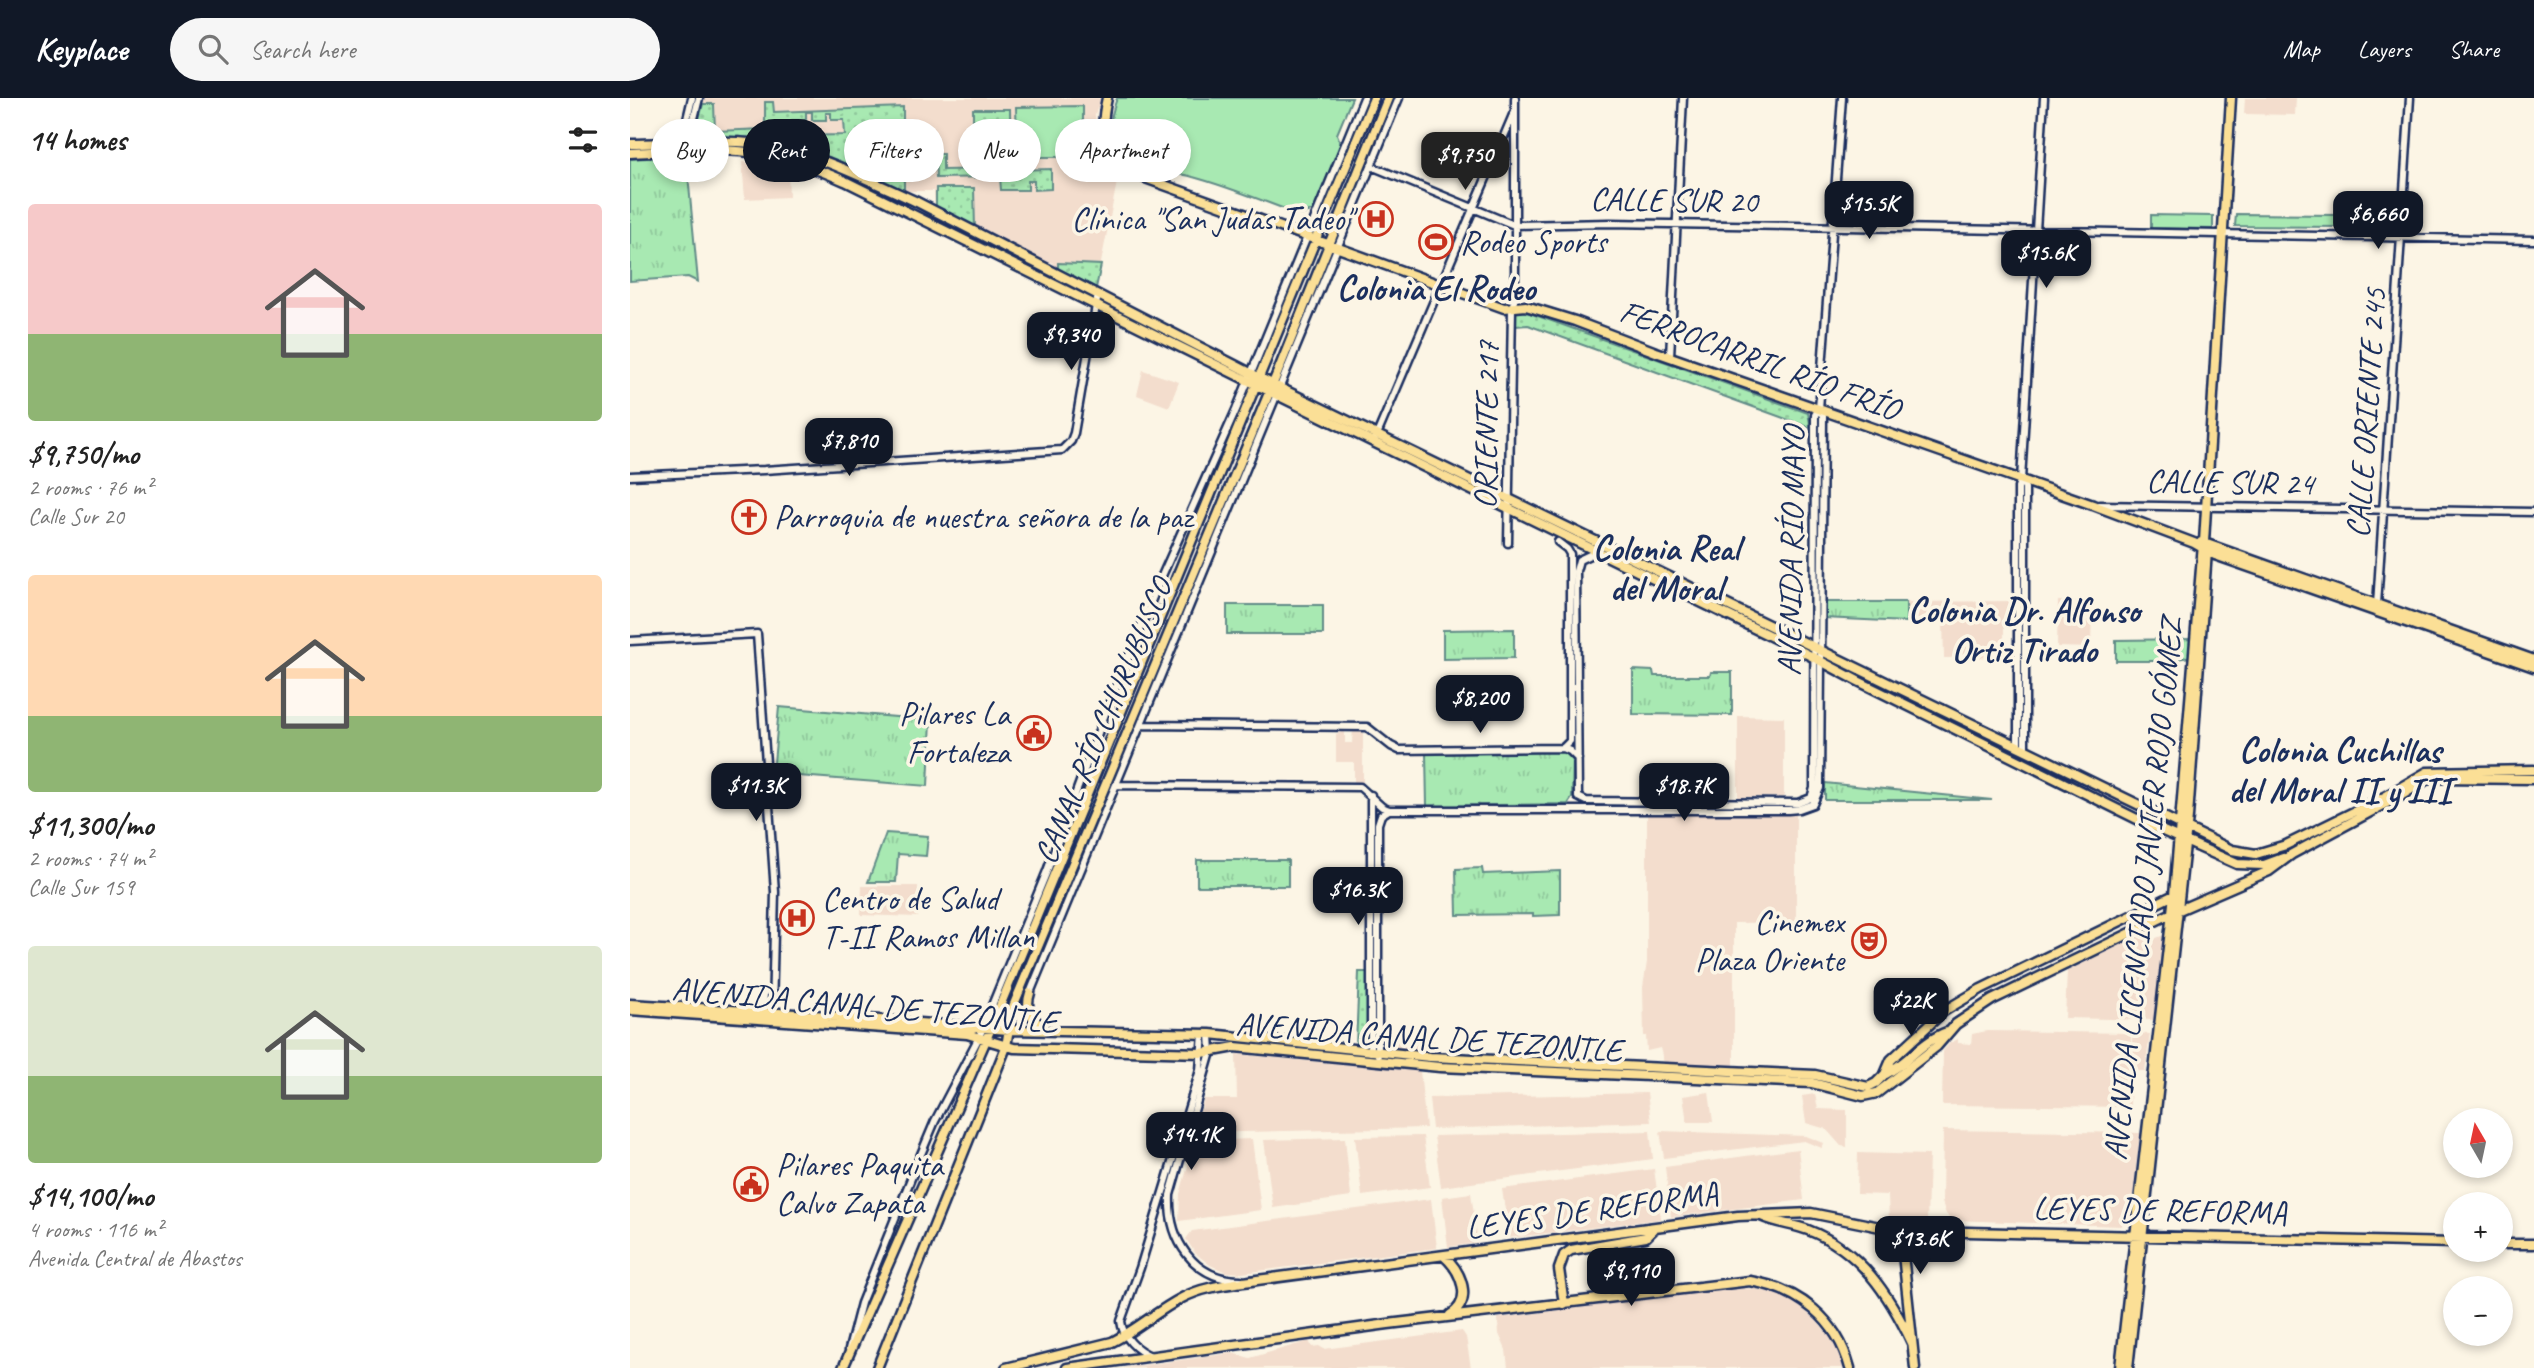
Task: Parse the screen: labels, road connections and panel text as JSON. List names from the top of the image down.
{
  "streets": {
    "main road": [
      "FERROCARRIL RÍO FRÍO",
      "CANAL RÍO CHURUBUSCO",
      "AVENIDA LICENCIADO JAVIER ROJO GÓMEZ",
      "AVENIDA CANAL DE TEZONTLE",
      "LEYES DE REFORMA"
    ],
    "street": [
      "CALLE SUR 20",
      "CALLE ORIENTE 245",
      "ORIENTE 217",
      "CALLE SUR 24",
      "AVENIDA RÍO MAYO"
    ]
  },
  "crossings": [
    ["CALLE SUR 20", "CALLE ORIENTE 245"],
    ["CALLE SUR 20", "ORIENTE 217"],
    ["CALLE SUR 20", "AVENIDA RÍO MAYO"],
    ["CALLE SUR 20", "CANAL RÍO CHURUBUSCO"],
    ["CALLE SUR 20", "AVENIDA LICENCIADO JAVIER ROJO GÓMEZ"],
    ["FERROCARRIL RÍO FRÍO", "CALLE ORIENTE 245"],
    ["FERROCARRIL RÍO FRÍO", "ORIENTE 217"],
    ["FERROCARRIL RÍO FRÍO", "CALLE SUR 24"],
    ["FERROCARRIL RÍO FRÍO", "AVENIDA RÍO MAYO"],
    ["FERROCARRIL RÍO FRÍO", "CANAL RÍO CHURUBUSCO"],
    ["FERROCARRIL RÍO FRÍO", "AVENIDA LICENCIADO JAVIER ROJO GÓMEZ"],
    ["CALLE ORIENTE 245", "CALLE SUR 24"],
    ["CALLE SUR 24", "AVENIDA LICENCIADO JAVIER ROJO GÓMEZ"],
    ["CANAL RÍO CHURUBUSCO", "AVENIDA CANAL DE TEZONTLE"],
    ["AVENIDA LICENCIADO JAVIER ROJO GÓMEZ", "AVENIDA CANAL DE TEZONTLE"],
    ["AVENIDA LICENCIADO JAVIER ROJO GÓMEZ", "LEYES DE REFORMA"]
  ],
  "districts": [
    "Colonia El Rodeo",
    "Colonia Real del Moral",
    "Colonia Dr. Alfonso Ortiz Tirado",
    "Colonia Cuchillas del Moral II y III"
  ],
  "places": {
    "hospital": ["Clínica \"San Judas Tadeo\"", "Centro de Salud T-II Ramos Millan"],
    "sports": ["Rodeo Sports"],
    "church": ["Parroquia de nuestra señora de la paz"],
    "public building": ["Pilares La Fortaleza", "Pilares Paquita Calvo Zapata"],
    "theatre": ["Cinemex Plaza Oriente"]
  },
  "north": "top",
  "page": {
    "header": "Keyplace",
    "search": "Search here",
    "nav": ["Map", "Layers", "Share"],
    "heading": "14 homes",
    "chip": [
      "Buy",
      "Rent",
      "Filters",
      "New",
      "Apartment"
    ],
    "price": [
      "$9,750",
      "$15.5K",
      "$6,660",
      "$15.6K",
      "$9,340",
      "$7,810",
      "$8,200",
      "$11.3K",
      "$18.7K",
      "$16.3K",
      "$22K",
      "$14.1K",
      "$13.6K",
      "$9,110"
    ],
    "list": [
      {
        "name": "$9,750/mo",
        "note": "2 rooms · 76 m² · Calle Sur 20"
      },
      {
        "name": "$11,300/mo",
        "note": "2 rooms · 74 m² · Calle Sur 159"
      },
      {
        "name": "$14,100/mo",
        "note": "4 rooms · 116 m² · Avenida Central de Abastos"
      }
    ],
    "map_buttons": ["+", "−"]
  }
}
